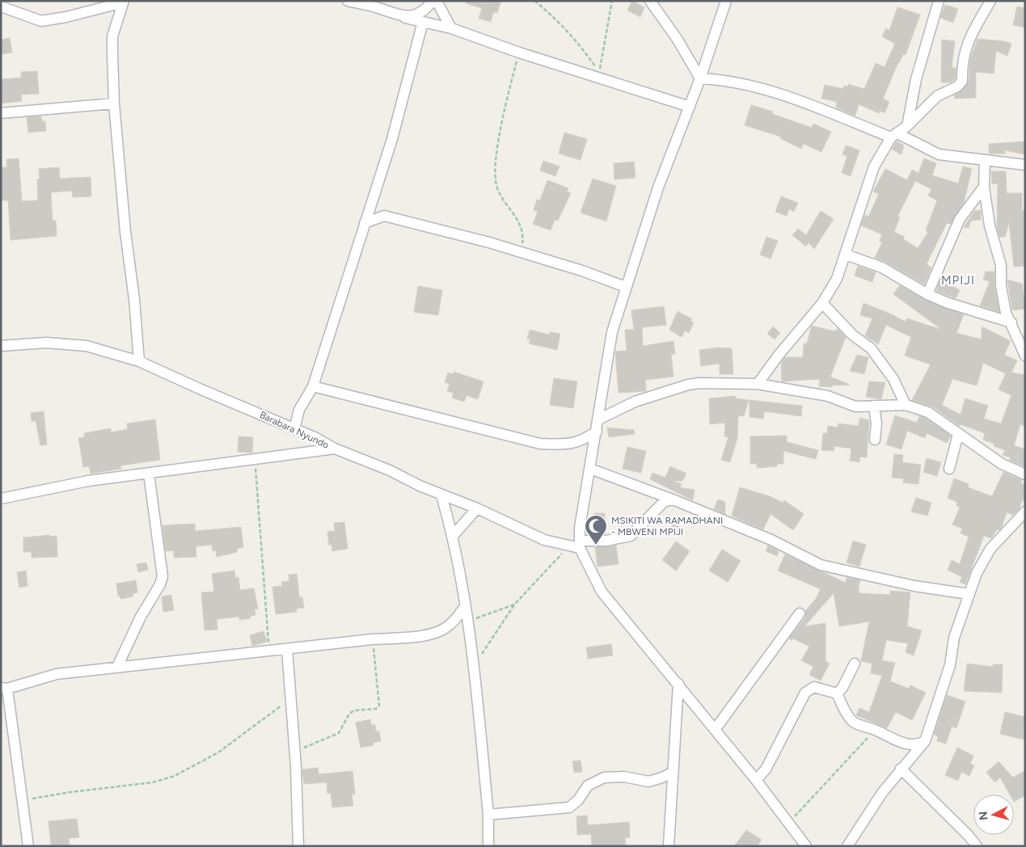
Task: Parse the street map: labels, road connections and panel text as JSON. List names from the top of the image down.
{
  "streets": {
    "street": ["Barabara Nyundo"]
  },
  "districts": ["MPIJI"],
  "places": {
    "mosque": ["MSIKITI WA RAMADHANI - MBWENI MPIJI"]
  },
  "north": "left"
}
